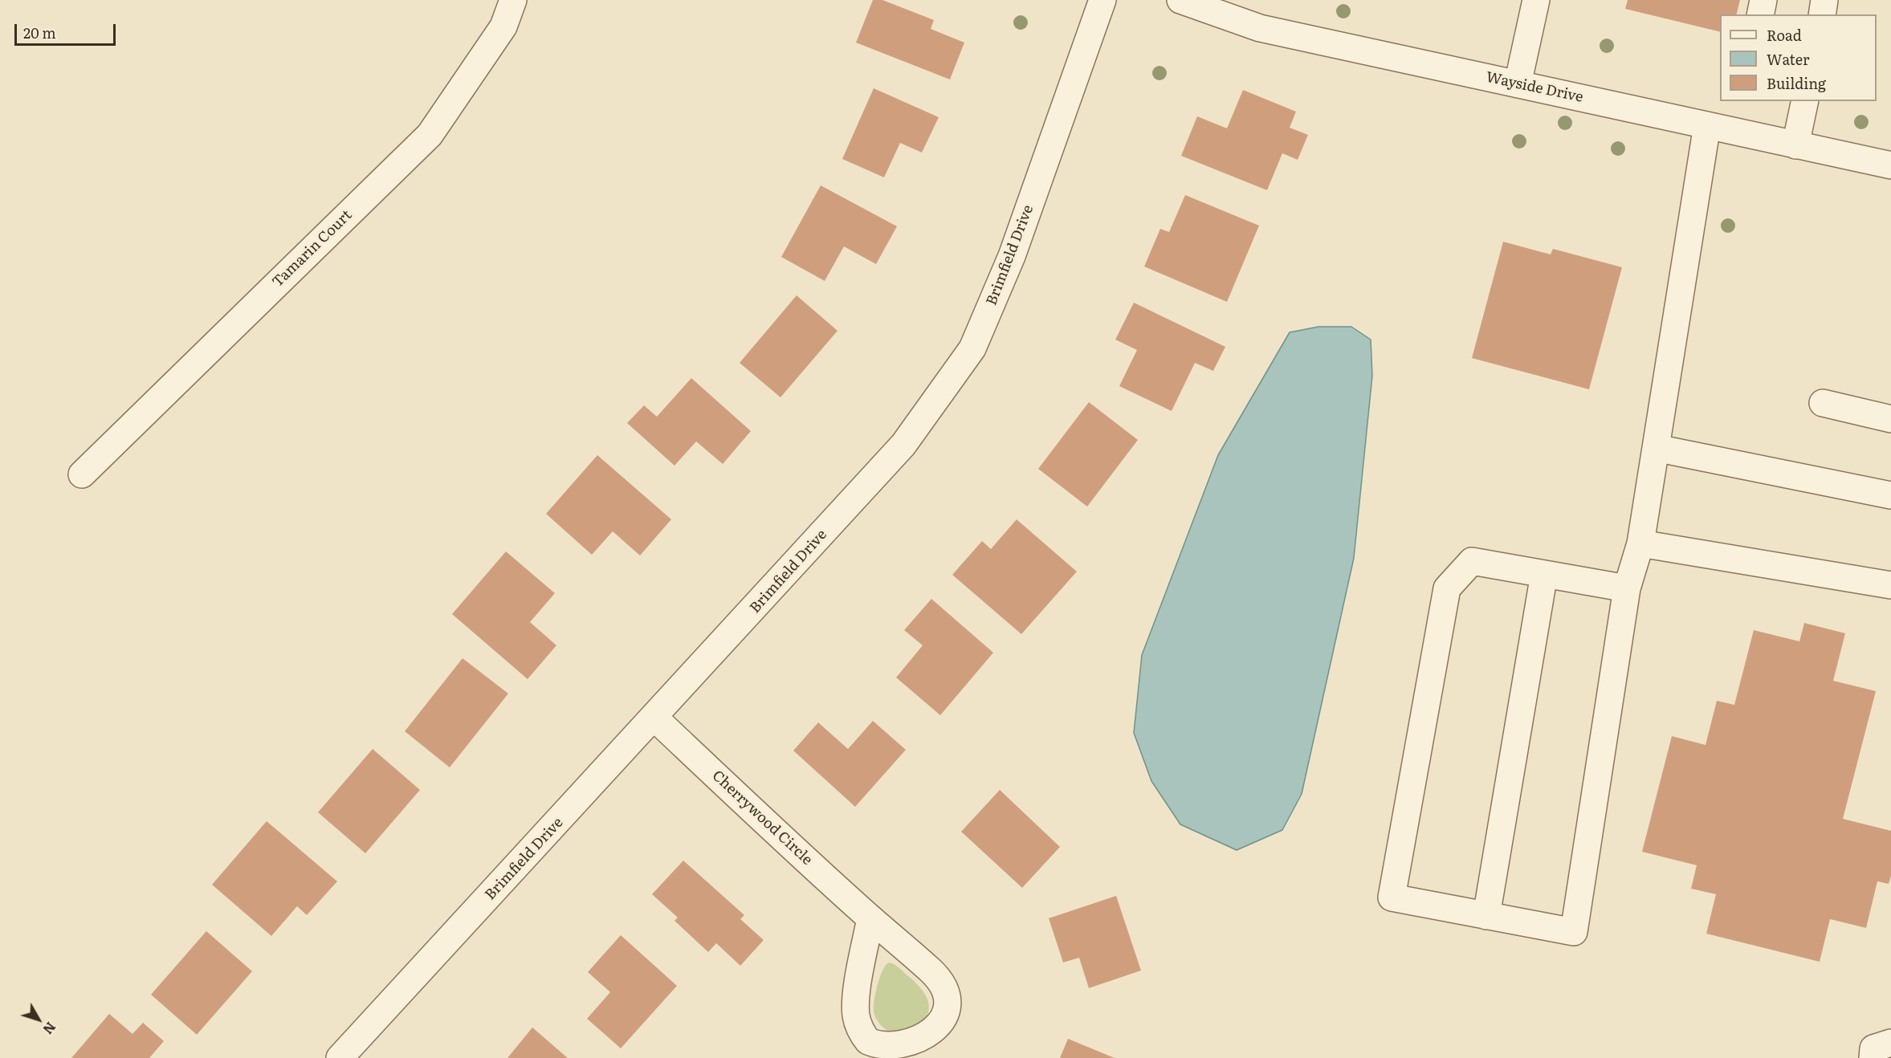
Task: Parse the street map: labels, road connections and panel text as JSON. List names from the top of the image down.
{
  "streets": {
    "street": [
      "Wayside Drive",
      "Tamarin Court",
      "Brimfield Drive",
      "Cherrywood Circle"
    ]
  },
  "crossings": [
    ["Brimfield Drive", "Cherrywood Circle"]
  ],
  "legend": ["Road", "Water", "Building"],
  "scale_bar": "20 m",
  "north": "bottom right"
}
